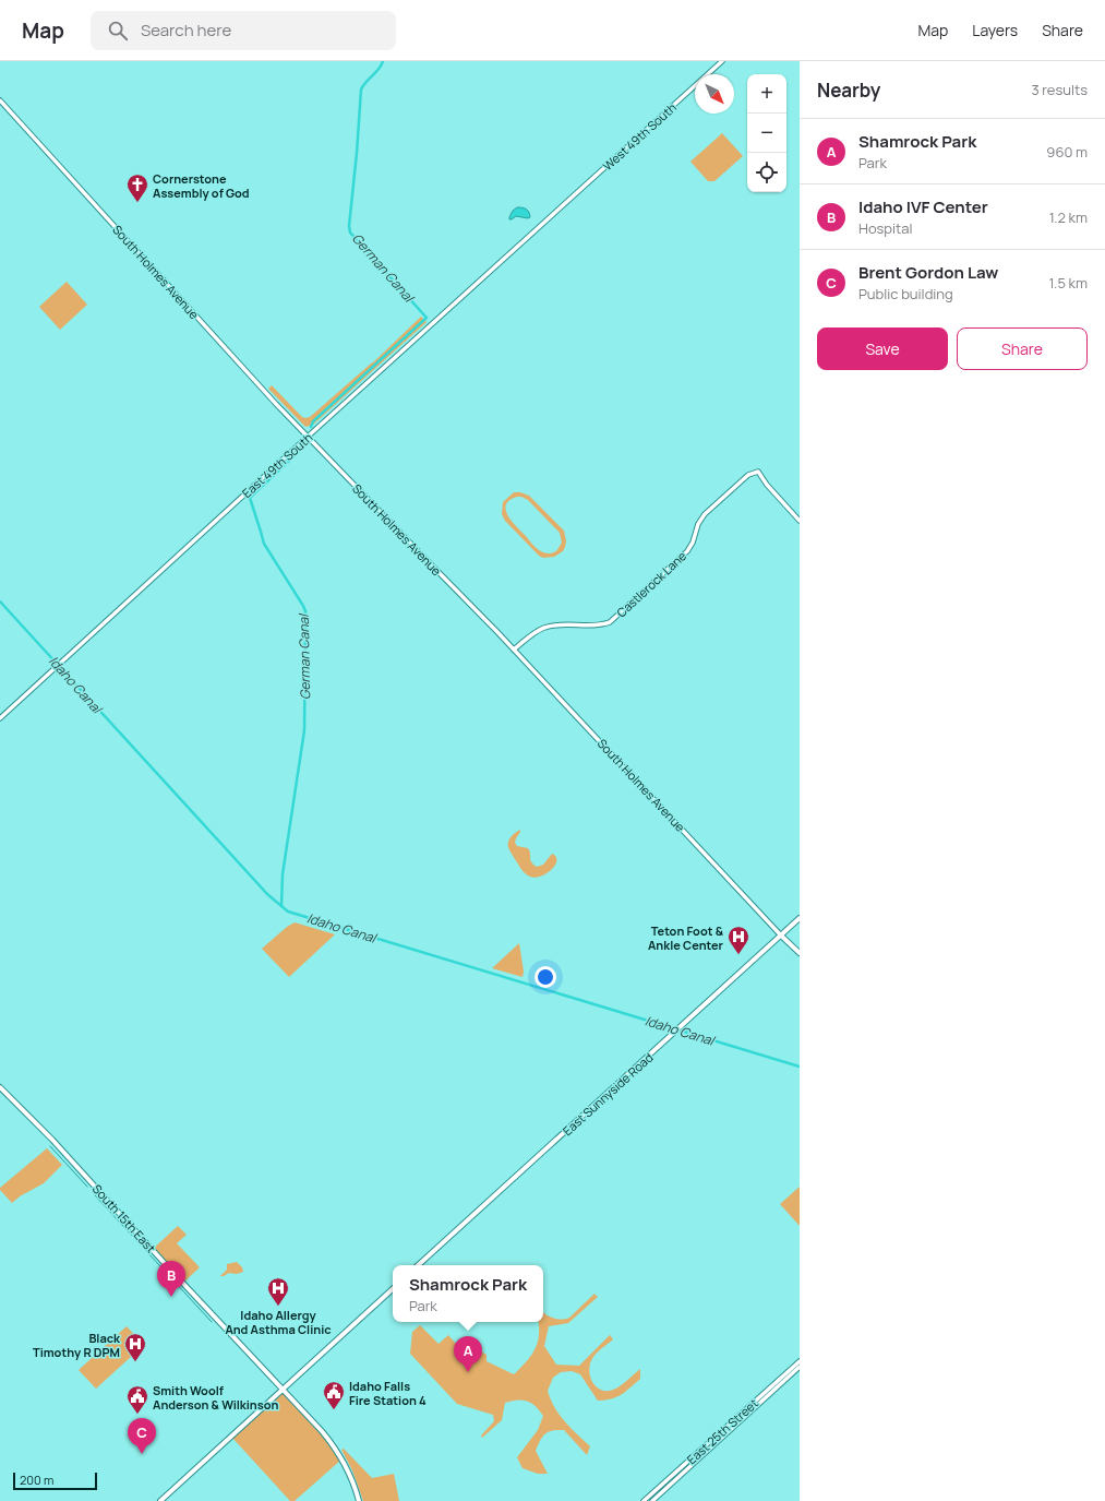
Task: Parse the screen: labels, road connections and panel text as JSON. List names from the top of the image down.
{
  "streets": {
    "main road": ["South Holmes Avenue", "East Sunnyside Road", "South 15th East"],
    "street": [
      "West 49th South",
      "East 49th South",
      "Castlerock Lane",
      "East 25th Street"
    ]
  },
  "crossings": [
    ["West 49th South", "East 49th South"],
    ["South Holmes Avenue", "East 49th South"],
    ["South Holmes Avenue", "Castlerock Lane"],
    ["South Holmes Avenue", "East Sunnyside Road"]
  ],
  "water": ["German Canal", "Idaho Canal"],
  "places": {
    "church": ["Cornerstone Assembly of God"],
    "hospital": ["Teton Foot & Ankle Center", "Idaho Allergy And Asthma Clinic", "Black Timothy R DPM"],
    "public building": ["Idaho Falls Fire Station 4", "Smith Woolf Anderson & Wilkinson"]
  },
  "scale_bar": "200 m",
  "north": "bottom right",
  "page": {
    "header": "Map",
    "search": "Search here",
    "nav": ["Map", "Layers", "Share"],
    "heading": ["Nearby", "3 results"],
    "map_buttons": ["+", "−"],
    "list": [
      {
        "mark": "A",
        "name": "Shamrock Park",
        "note": "Park",
        "value": "960 m"
      },
      {
        "mark": "B",
        "name": "Idaho IVF Center",
        "note": "Hospital",
        "value": "1.2 km"
      },
      {
        "mark": "C",
        "name": "Brent Gordon Law",
        "note": "Public building",
        "value": "1.5 km"
      }
    ],
    "buttons": ["Save", "Share"],
    "pins": ["B", "A", "C"],
    "popup": ["Shamrock Park", "Park"],
    "scale": "200 m"
  }
}
